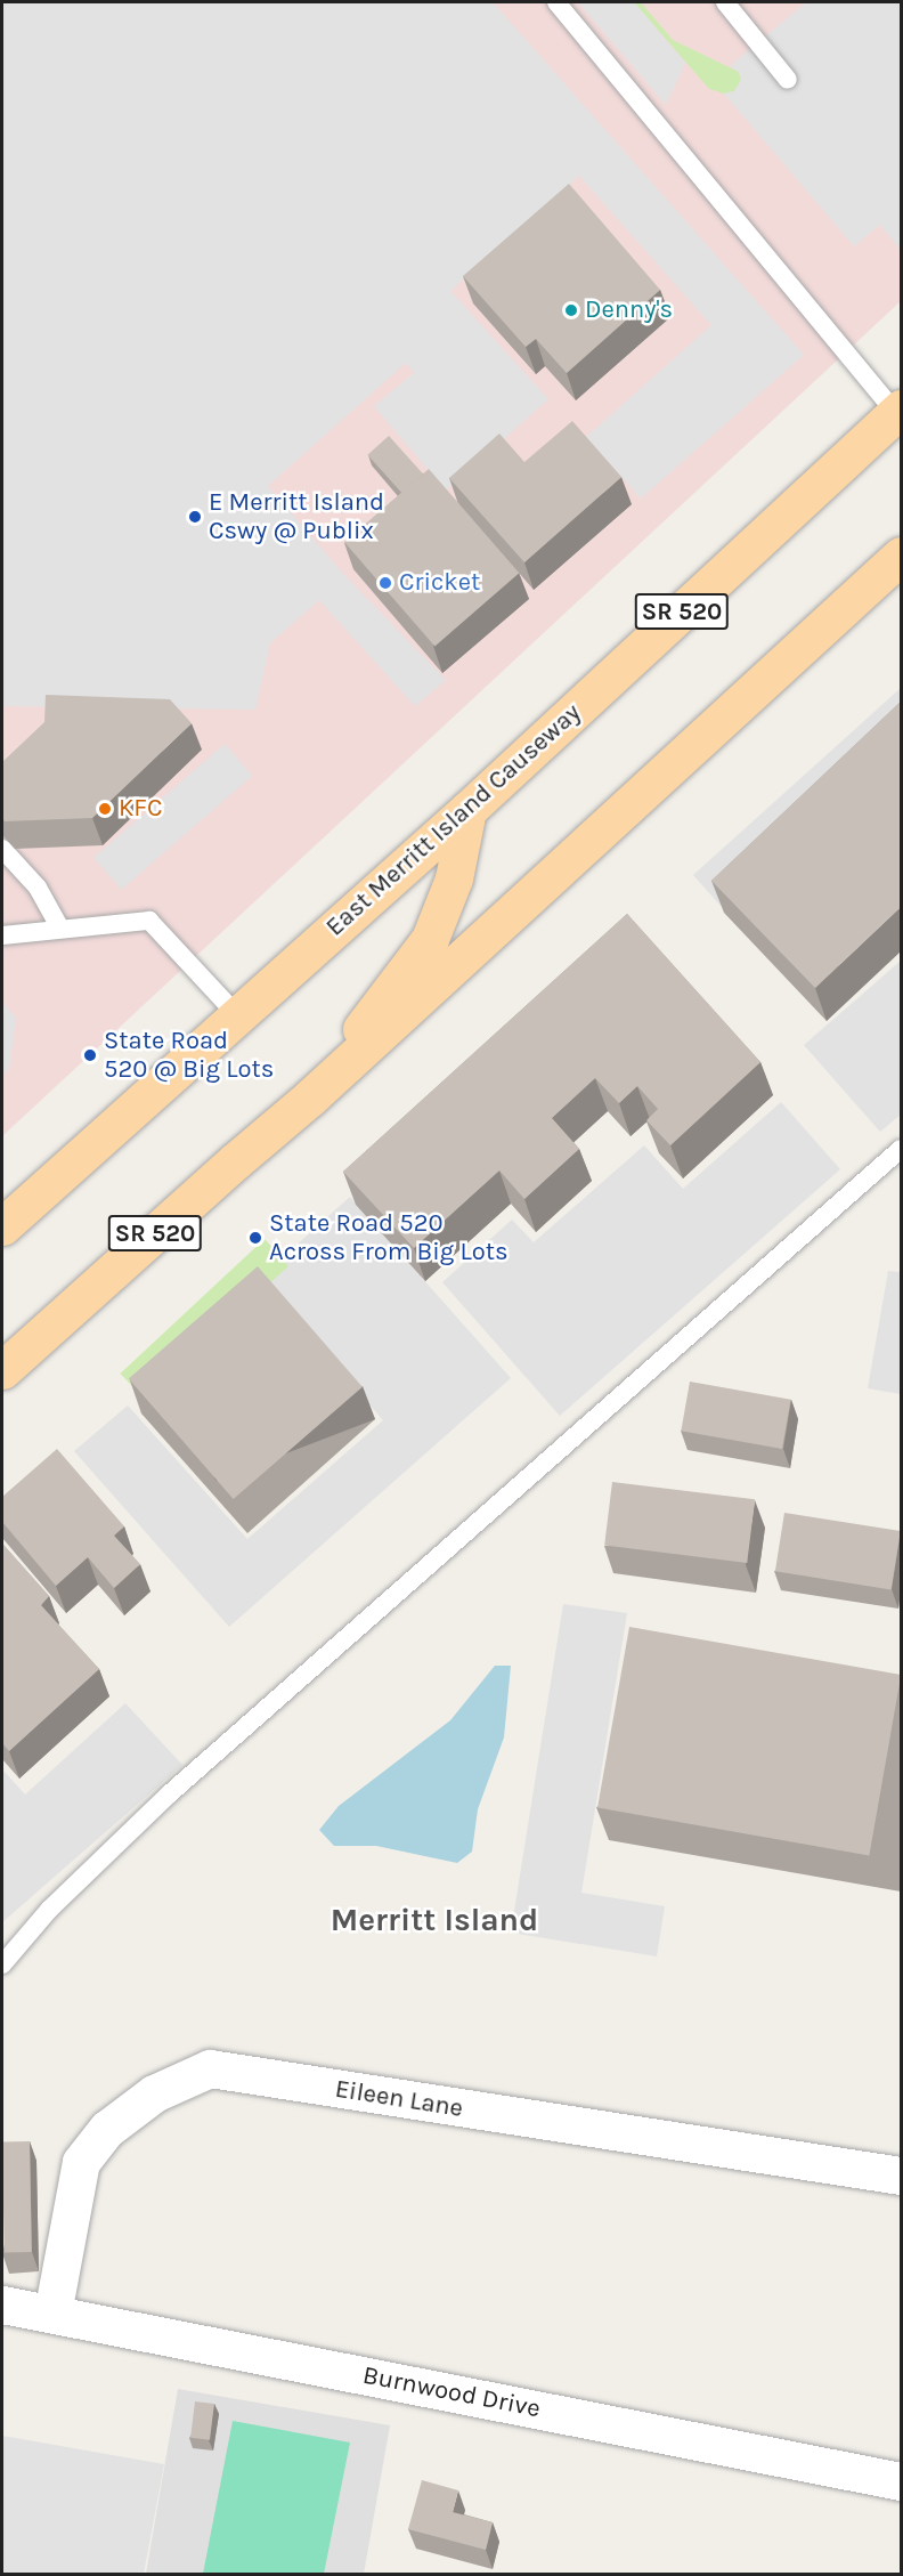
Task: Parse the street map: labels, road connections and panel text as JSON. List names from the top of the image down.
{
  "streets": {
    "main road": ["SR 520", "East Merritt Island Causeway"],
    "street": ["Eileen Lane", "Burnwood Drive"]
  },
  "crossings": [
    ["Eileen Lane", "Burnwood Drive"]
  ],
  "districts": ["Merritt Island"],
  "places": [
    "Denny's",
    "E Merritt Island Cswy @ Publix",
    "Cricket",
    "KFC",
    "State Road 520 @ Big Lots",
    "State Road 520 Across From Big Lots"
  ]
}
